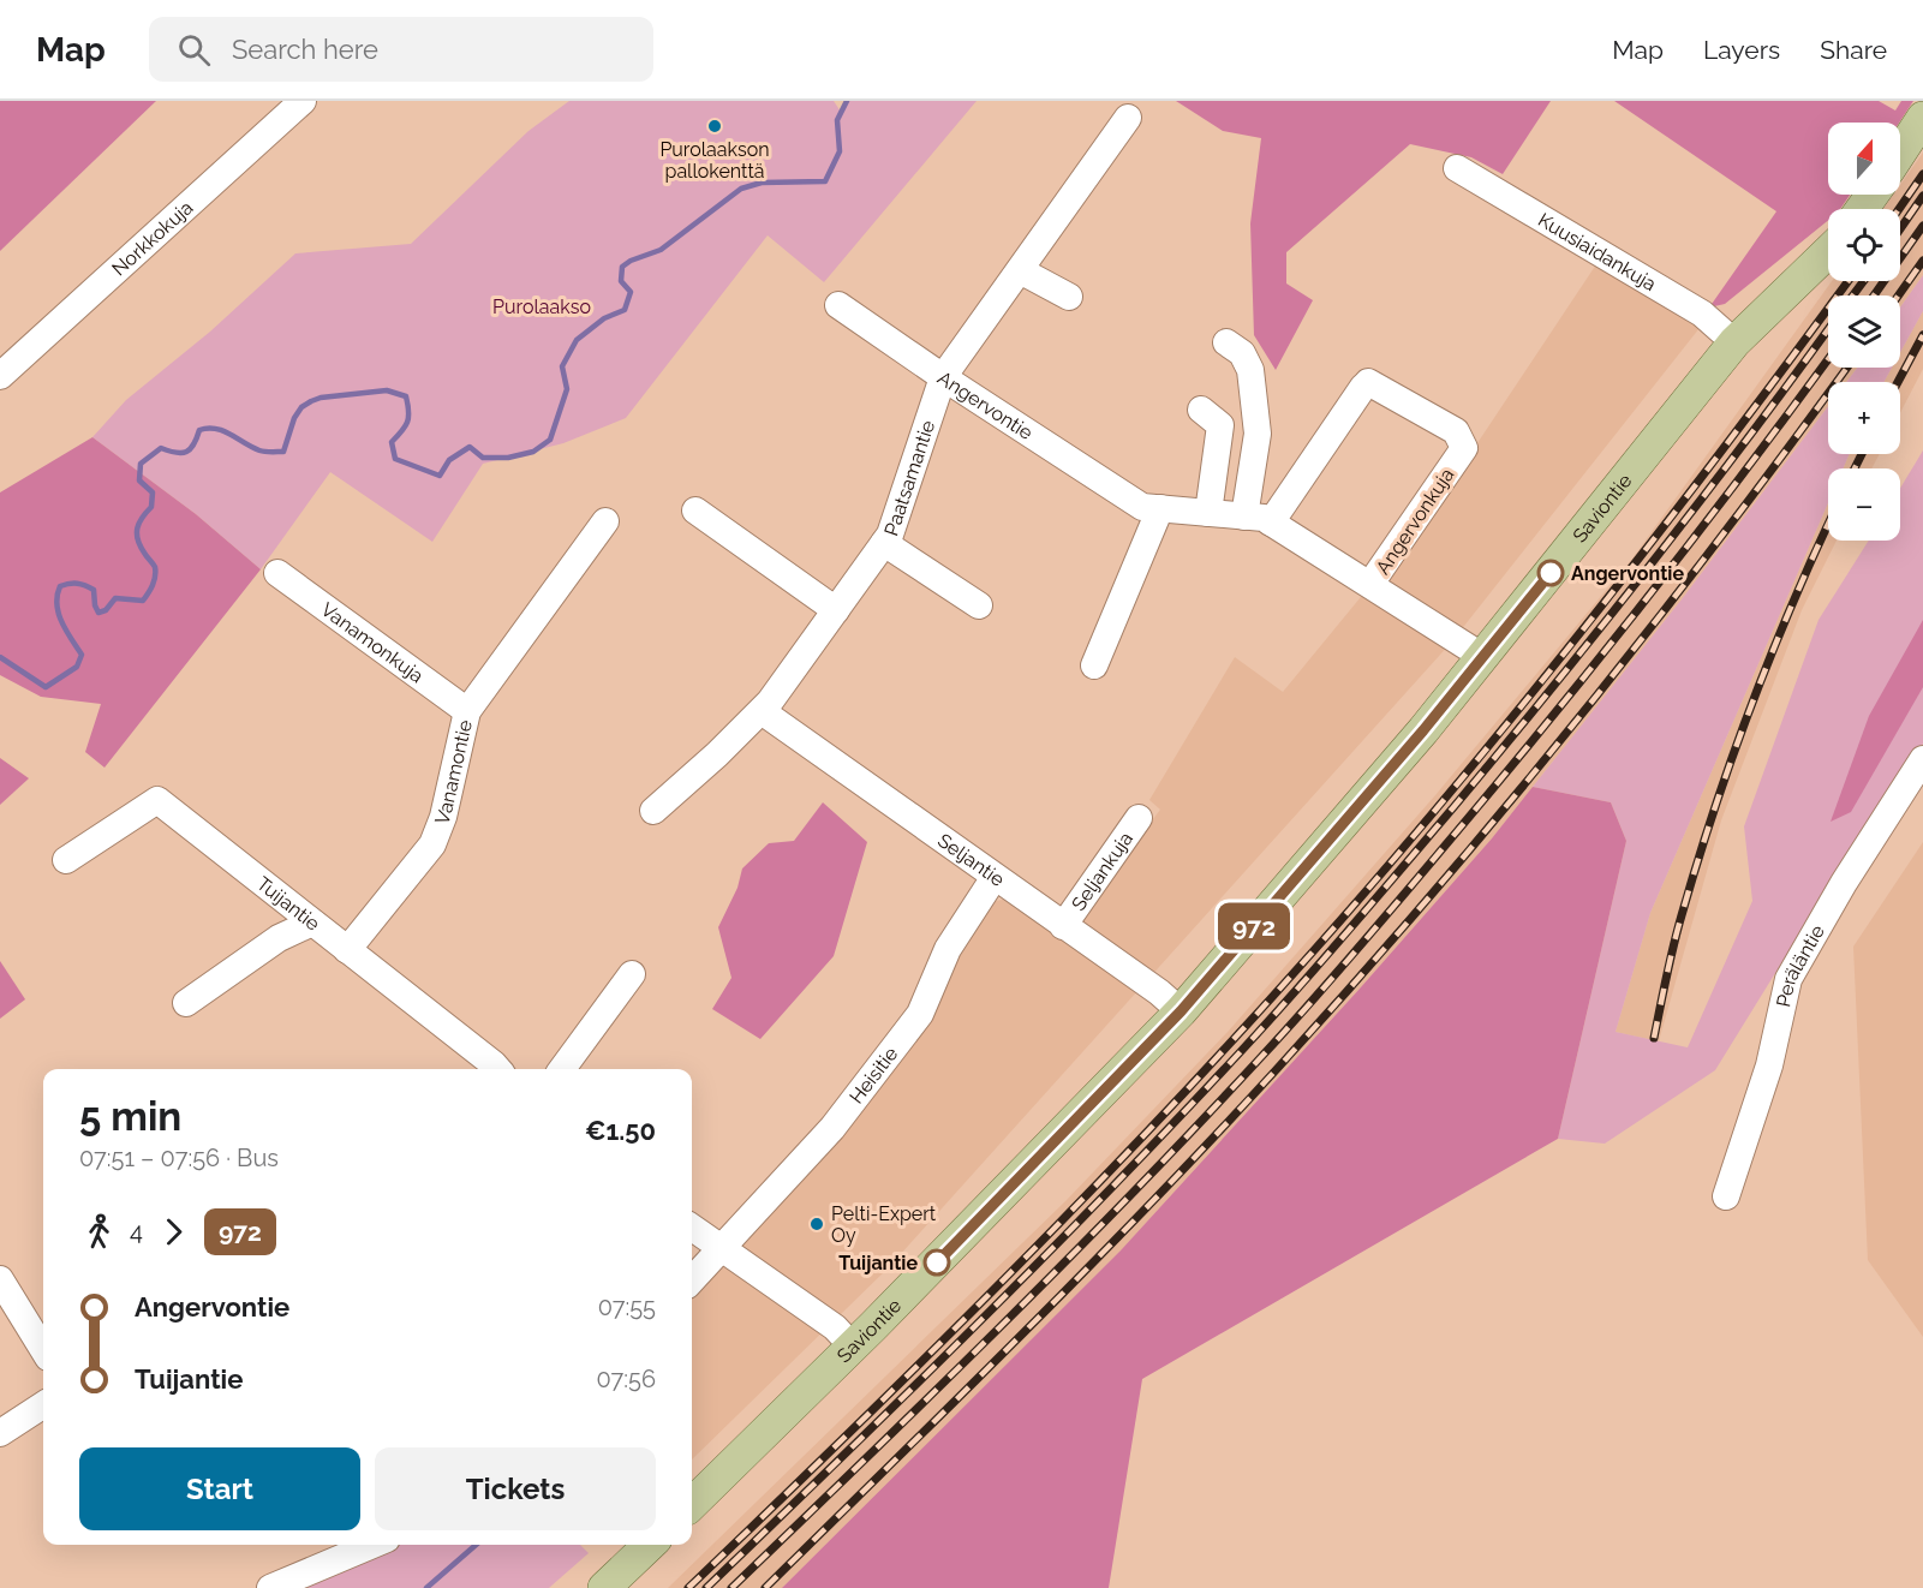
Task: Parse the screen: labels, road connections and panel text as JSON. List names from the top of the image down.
{
  "streets": {
    "main road": ["Saviontie"],
    "street": [
      "Norkkokuja",
      "Kuusiaidankuja",
      "Angervontie",
      "Paatsamantie",
      "Angervonkuja",
      "Vanamonkuja",
      "Vanamontie",
      "Seljantie",
      "Seljankuja",
      "Tuijantie",
      "Peräläntie",
      "Heisitie"
    ]
  },
  "crossings": [
    ["Kuusiaidankuja", "Saviontie"],
    ["Angervontie", "Paatsamantie"],
    ["Angervontie", "Saviontie"],
    ["Angervontie", "Angervonkuja"],
    ["Paatsamantie", "Seljantie"],
    ["Saviontie", "Seljantie"],
    ["Vanamonkuja", "Vanamontie"],
    ["Vanamontie", "Tuijantie"],
    ["Seljantie", "Seljankuja"],
    ["Seljantie", "Heisitie"]
  ],
  "parks": ["Purolaakso"],
  "places": [
    "Purolaakson pallokenttä",
    "Angervontie",
    "Pelti-Expert Oy",
    "Tuijantie"
  ],
  "lines": ["bus line 972"],
  "north": "top",
  "page": {
    "header": "Map",
    "search": "Search here",
    "nav": ["Map", "Layers", "Share"],
    "on_map": "972",
    "map_buttons": ["+", "−"],
    "heading": ["5 min", "07:51 – 07:56 · Bus", "€1.50"],
    "legs": ["4", "972"],
    "list": [
      {
        "name": "Angervontie",
        "value": "07:55"
      },
      {
        "name": "Tuijantie",
        "value": "07:56"
      }
    ],
    "buttons": ["Start", "Tickets"]
  }
}
